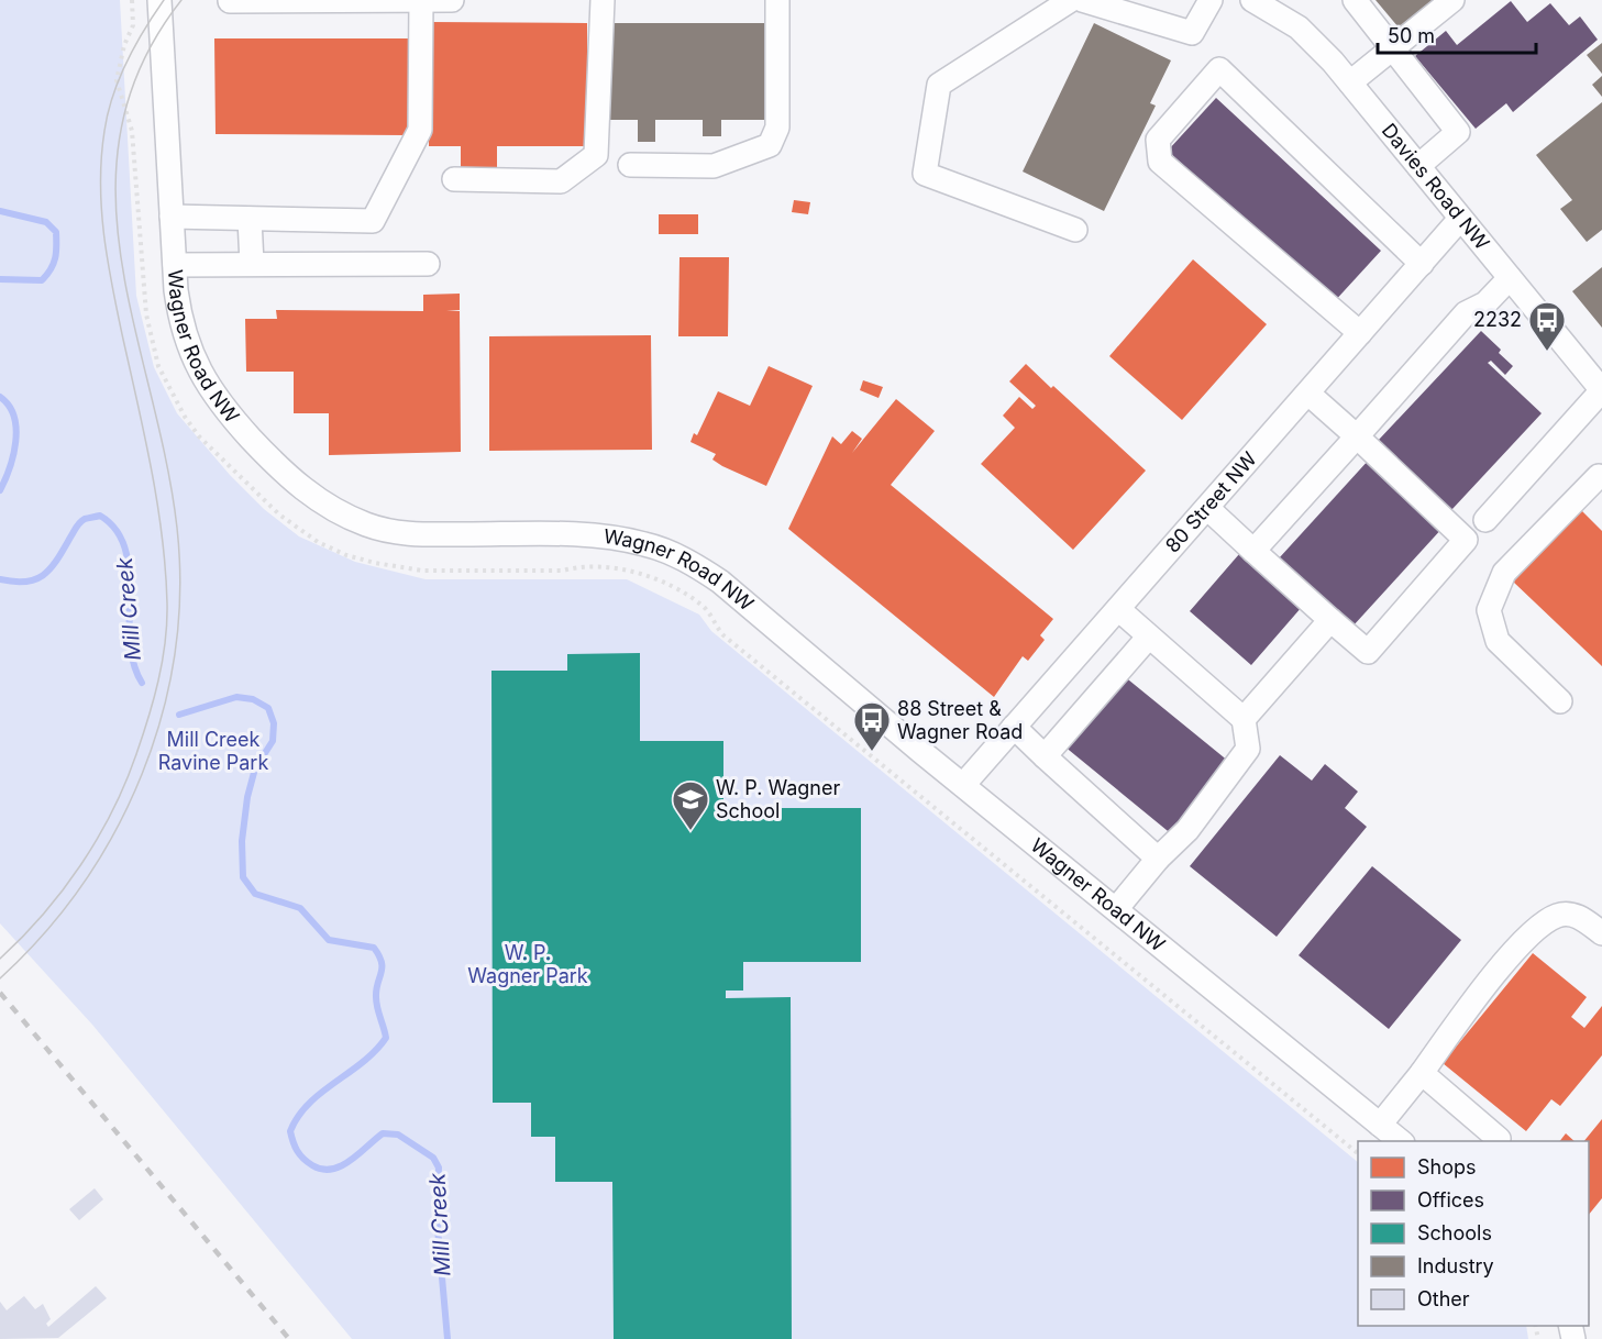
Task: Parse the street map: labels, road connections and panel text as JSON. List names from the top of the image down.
{
  "streets": {
    "street": ["Davies Road NW", "Wagner Road NW", "80 Street NW"]
  },
  "crossings": [
    ["Davies Road NW", "80 Street NW"],
    ["Wagner Road NW", "80 Street NW"]
  ],
  "water": ["Mill Creek"],
  "parks": ["Mill Creek Ravine Park", "W. P. Wagner Park"],
  "places": {
    "bus stop": ["2232", "88 Street & Wagner Road"],
    "school or university": ["W. P. Wagner School"]
  },
  "legend": [
    "Shops",
    "Offices",
    "Schools",
    "Industry",
    "Other"
  ],
  "scale_bar": "50 m"
}
